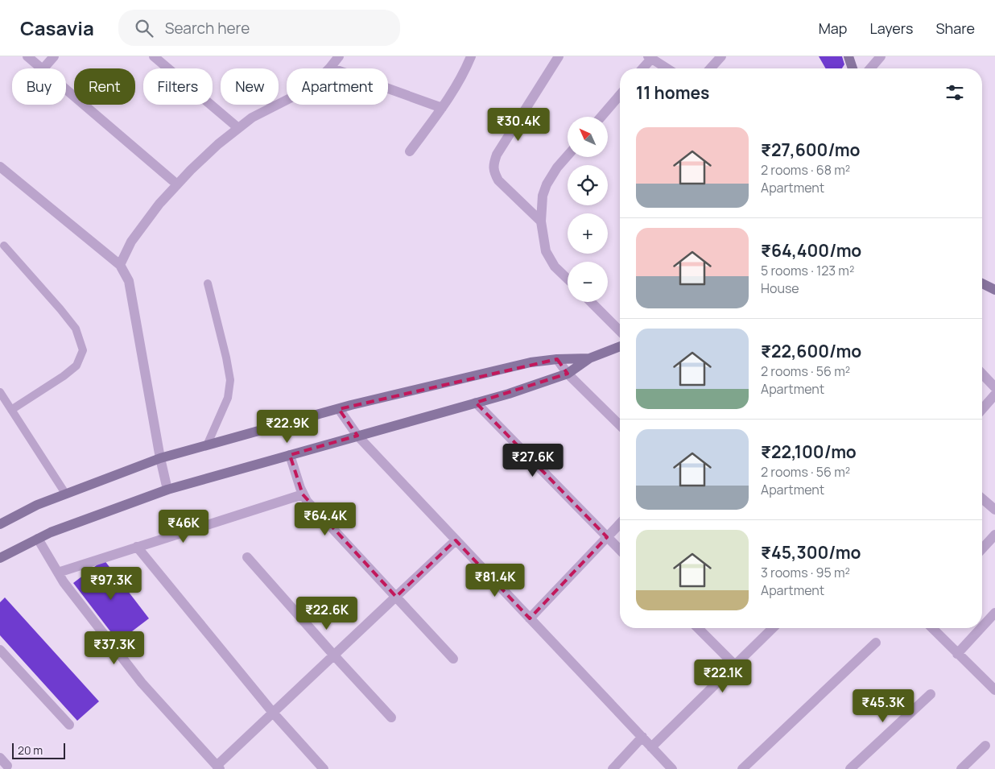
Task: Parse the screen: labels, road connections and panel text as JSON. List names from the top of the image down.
{
  "scale_bar": "20 m",
  "north": "top left",
  "page": {
    "header": "Casavia",
    "search": "Search here",
    "nav": ["Map", "Layers", "Share"],
    "chip": [
      "Buy",
      "Rent",
      "Filters",
      "New",
      "Apartment"
    ],
    "heading": "11 homes",
    "price": [
      "₹30.4K",
      "₹22.9K",
      "₹27.6K",
      "₹64.4K",
      "₹46K",
      "₹81.4K",
      "₹97.3K",
      "₹22.6K",
      "₹37.3K",
      "₹22.1K",
      "₹45.3K"
    ],
    "map_buttons": ["+", "−"],
    "list": [
      {
        "name": "₹27,600/mo",
        "note": "2 rooms · 68 m² · Apartment"
      },
      {
        "name": "₹64,400/mo",
        "note": "5 rooms · 123 m² · House"
      },
      {
        "name": "₹22,600/mo",
        "note": "2 rooms · 56 m² · Apartment"
      },
      {
        "name": "₹22,100/mo",
        "note": "2 rooms · 56 m² · Apartment"
      },
      {
        "name": "₹45,300/mo",
        "note": "3 rooms · 95 m² · Apartment"
      }
    ],
    "scale": "20 m"
  }
}
